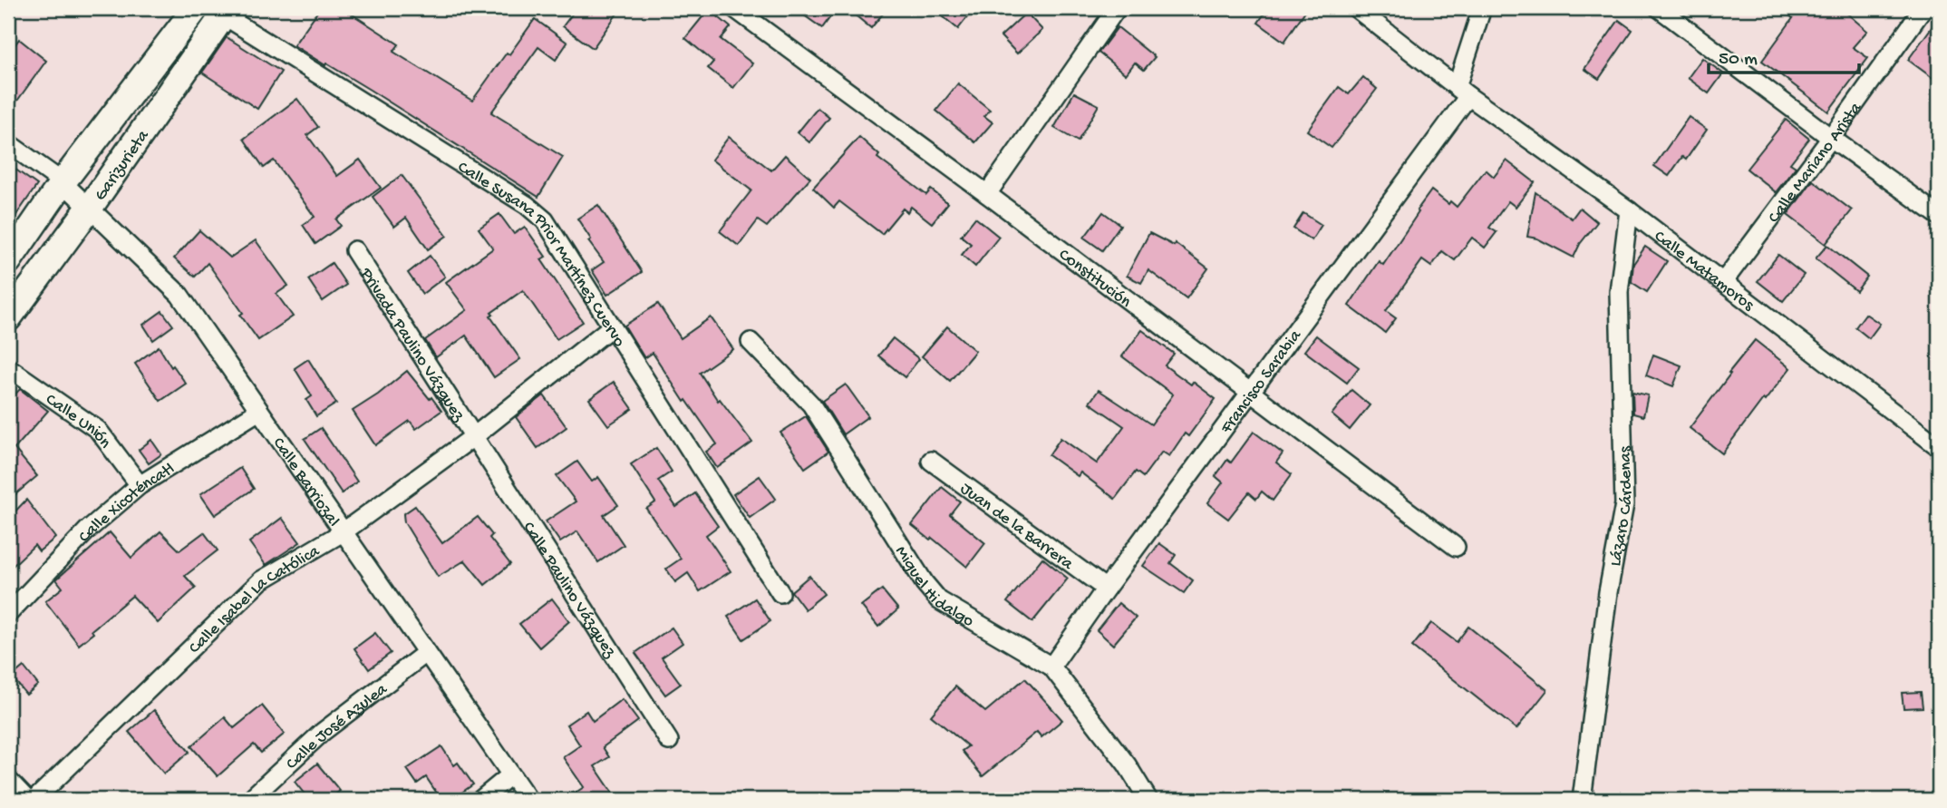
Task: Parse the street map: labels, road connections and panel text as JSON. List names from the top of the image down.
{
  "streets": {
    "main road": ["Garizurieta"],
    "street": [
      "Calle Mariano Arista",
      "Calle Susana Prior Martínez Cuervo",
      "Calle Matamoros",
      "Constitución",
      "Privada Paulino Vázquez",
      "Francisco Sarabia",
      "Calle Unión",
      "Calle Barriozal",
      "Calle Xicoténcatl",
      "Lázaro Cárdenas",
      "Juan de la Barrera",
      "Miguel Hidalgo",
      "Calle Paulino Vázquez",
      "Calle Isabel La Católica",
      "Calle José Azulea"
    ]
  },
  "crossings": [
    ["Calle Mariano Arista", "Calle Matamoros"],
    ["Garizurieta", "Calle Susana Prior Martínez Cuervo"],
    ["Garizurieta", "Calle Barriozal"],
    ["Calle Susana Prior Martínez Cuervo", "Calle Isabel La Católica"],
    ["Calle Matamoros", "Francisco Sarabia"],
    ["Calle Matamoros", "Lázaro Cárdenas"],
    ["Constitución", "Francisco Sarabia"],
    ["Privada Paulino Vázquez", "Calle Paulino Vázquez"],
    ["Privada Paulino Vázquez", "Calle Isabel La Católica"],
    ["Francisco Sarabia", "Juan de la Barrera"],
    ["Francisco Sarabia", "Miguel Hidalgo"],
    ["Calle Unión", "Calle Xicoténcatl"],
    ["Calle Barriozal", "Calle Xicoténcatl"],
    ["Calle Barriozal", "Calle Isabel La Católica"],
    ["Calle Barriozal", "Calle José Azulea"],
    ["Calle Paulino Vázquez", "Calle Isabel La Católica"]
  ],
  "scale_bar": "50 m"
}
